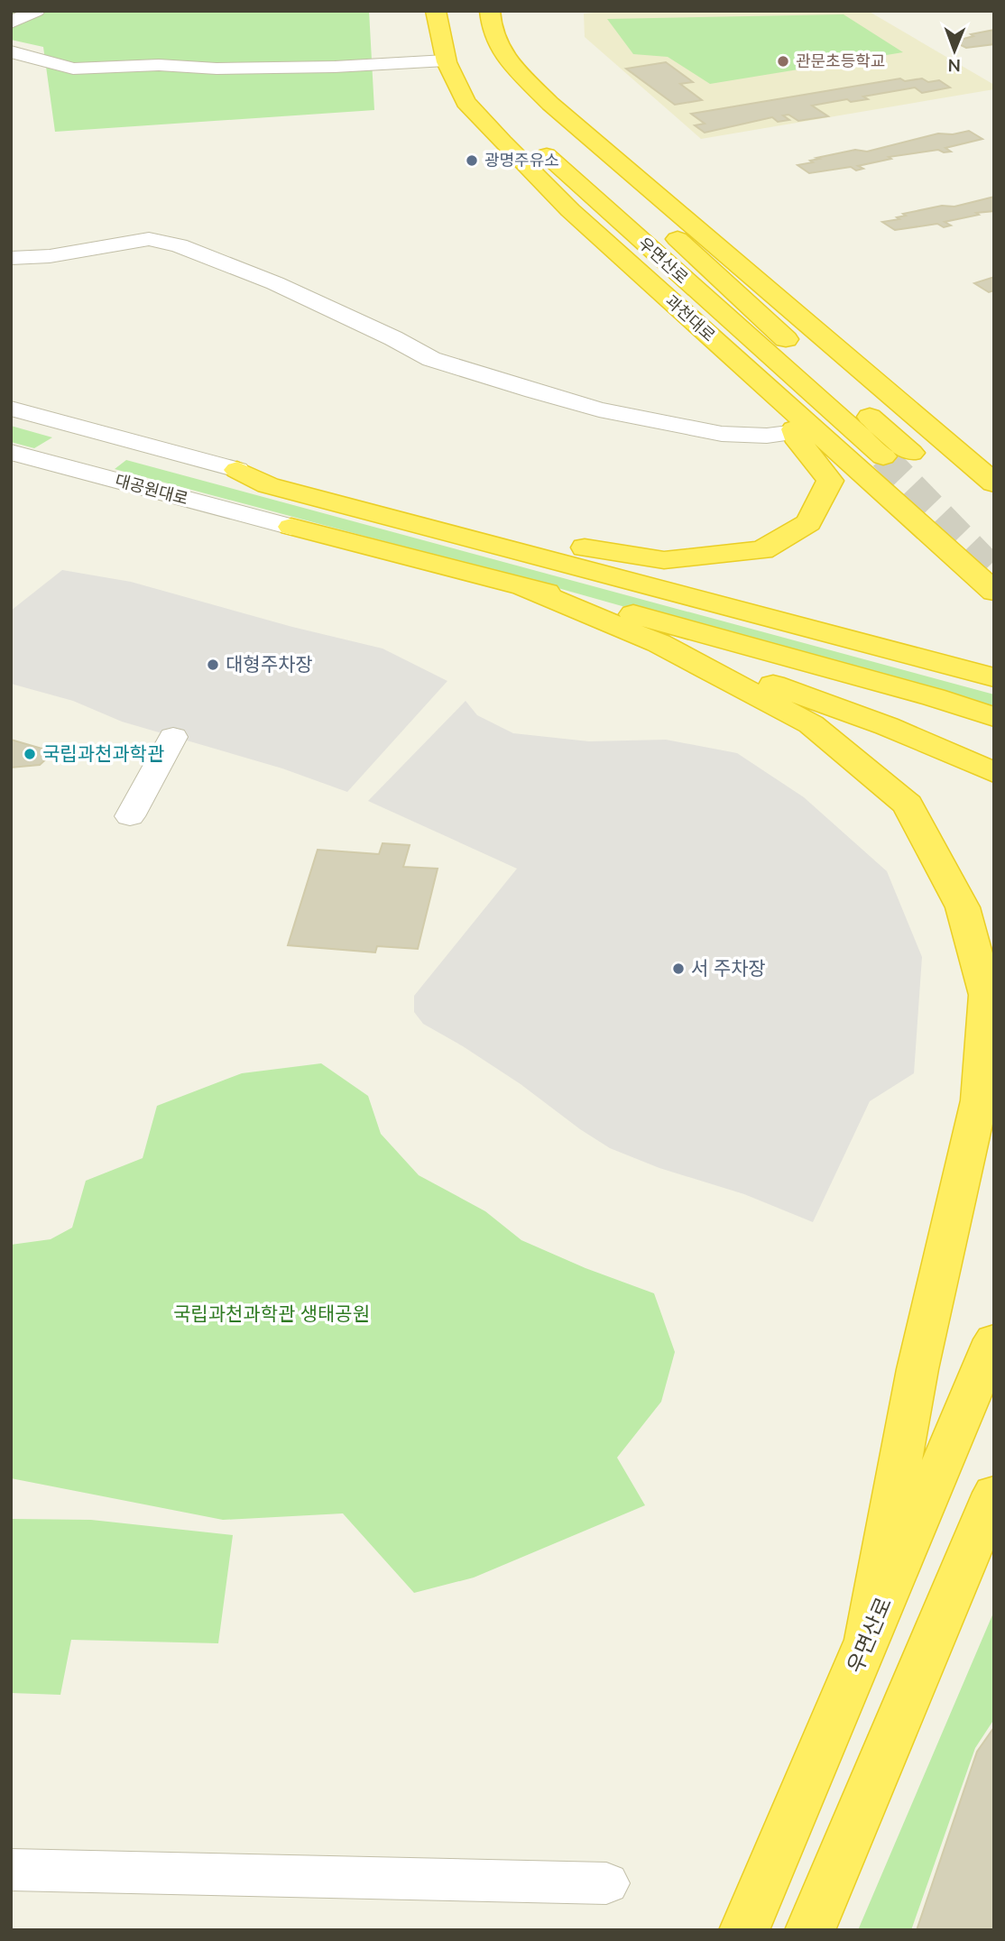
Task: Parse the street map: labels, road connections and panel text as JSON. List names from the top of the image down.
{
  "streets": {
    "highway": ["우면산로", "과천대로"],
    "street": ["대공원대로"]
  },
  "crossings": [
    ["우면산로", "과천대로"]
  ],
  "parks": ["국립과천과학관 생태공원"],
  "places": [
    "관문초등학교",
    "광명주유소",
    "대형주차장",
    "국립과천과학관",
    "서 주차장"
  ],
  "north": "bottom"
}
